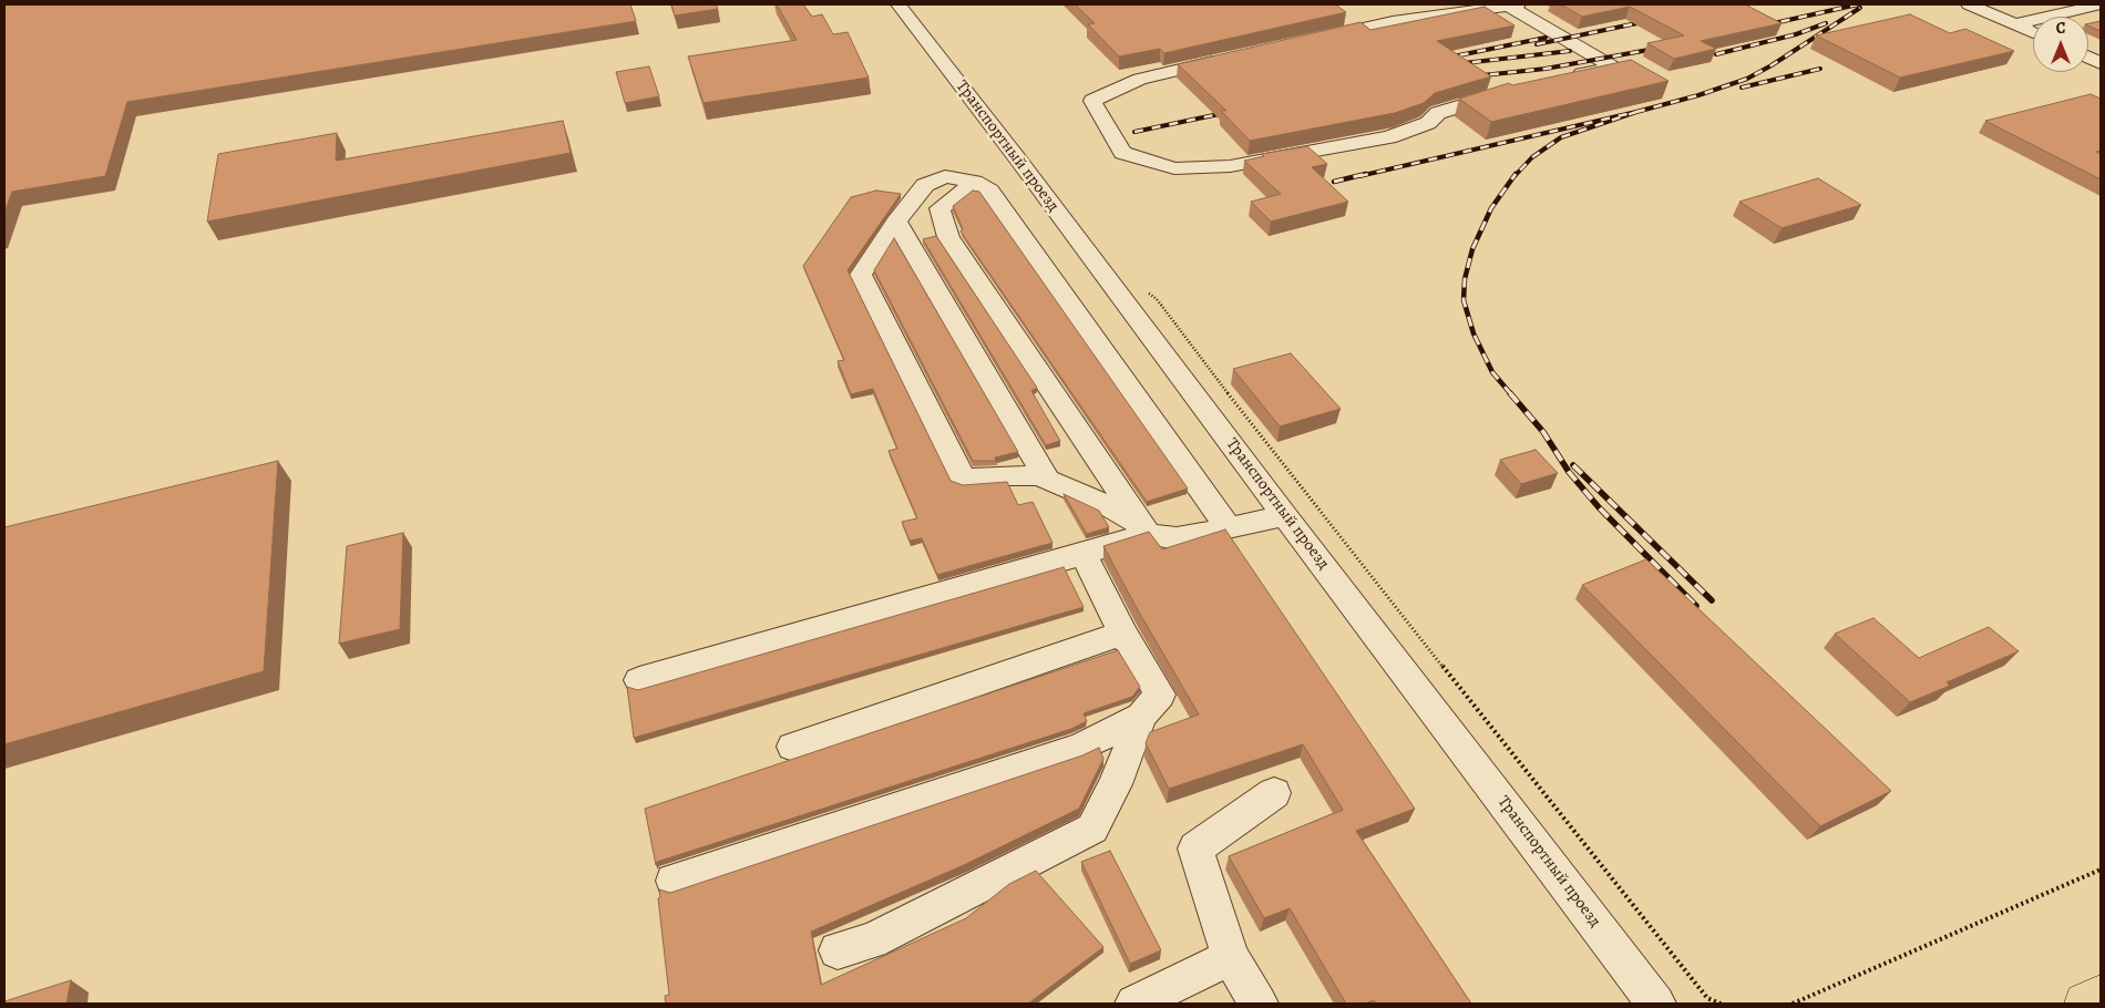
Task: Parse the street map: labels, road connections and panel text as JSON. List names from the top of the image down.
{
  "streets": {
    "street": ["Транспортный проезд"]
  },
  "north": "top"
}
